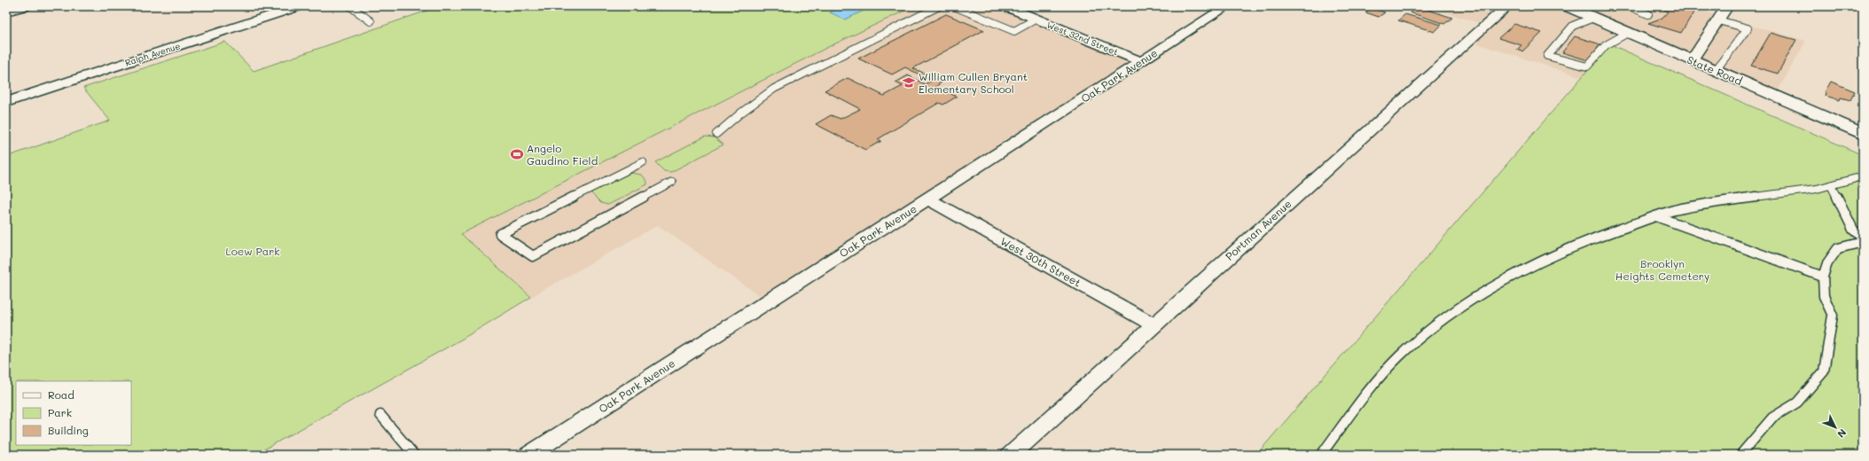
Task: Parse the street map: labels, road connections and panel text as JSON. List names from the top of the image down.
{
  "streets": {
    "main road": ["State Road"],
    "street": [
      "West 32nd Street",
      "Ralph Avenue",
      "Oak Park Avenue",
      "Portman Avenue",
      "West 30th Street"
    ]
  },
  "crossings": [
    ["West 32nd Street", "Oak Park Avenue"],
    ["Oak Park Avenue", "West 30th Street"],
    ["Portman Avenue", "West 30th Street"]
  ],
  "parks": ["Loew Park", "Brooklyn Heights Cemetery"],
  "places": {
    "school or university": ["William Cullen Bryant Elementary School"],
    "sports": ["Angelo Gaudino Field"]
  },
  "legend": ["Road", "Park", "Building"],
  "north": "bottom right"
}
